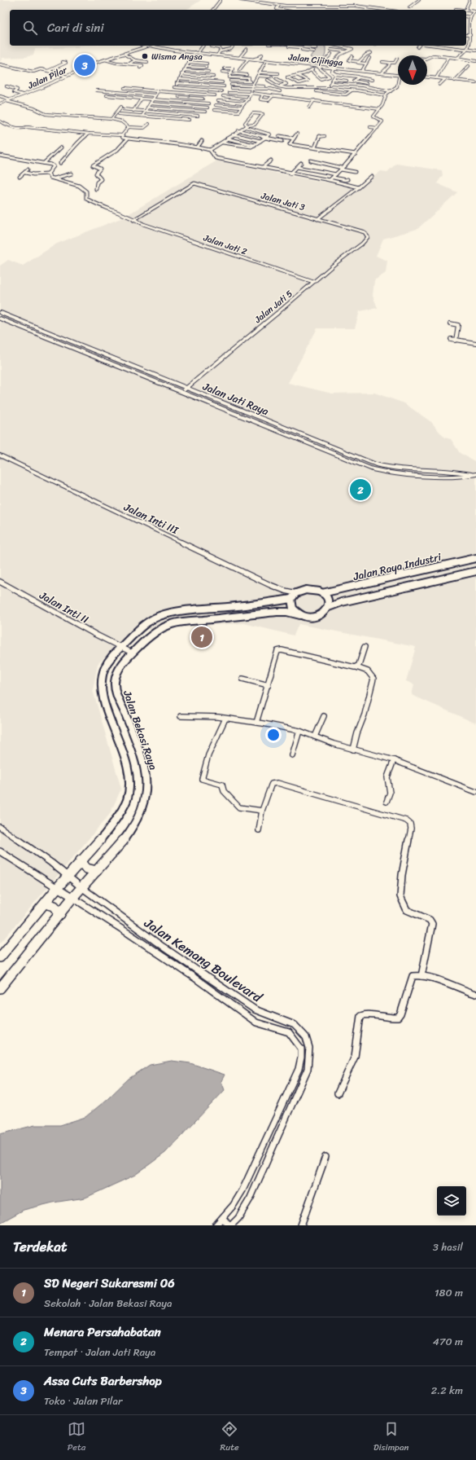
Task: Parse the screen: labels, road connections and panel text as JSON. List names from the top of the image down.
{
  "streets": {
    "main road": ["Jalan Raya Industri", "Jalan Bekasi Raya"],
    "street": [
      "Jalan Cijingga",
      "Jalan Pilar",
      "Jalan Jati 3",
      "Jalan Jati 2",
      "Jalan Jati 5",
      "Jalan Jati Raya",
      "Jalan Inti III",
      "Jalan Inti II",
      "Jalan Kemang Boulevard"
    ]
  },
  "crossings": [
    ["Jalan Cijingga", "Jalan Pilar"],
    ["Jalan Jati 3", "Jalan Jati 2"],
    ["Jalan Jati 3", "Jalan Jati 5"],
    ["Jalan Jati 2", "Jalan Jati 5"],
    ["Jalan Jati 5", "Jalan Jati Raya"],
    ["Jalan Inti III", "Jalan Raya Industri"],
    ["Jalan Inti III", "Jalan Bekasi Raya"],
    ["Jalan Raya Industri", "Jalan Bekasi Raya"],
    ["Jalan Inti II", "Jalan Bekasi Raya"],
    ["Jalan Bekasi Raya", "Jalan Kemang Boulevard"]
  ],
  "places": ["Wisma Angsa"],
  "north": "bottom",
  "page": {
    "search": "Cari di sini",
    "pins": ["3", "2", "1"],
    "heading": ["Terdekat", "3 hasil"],
    "list": [
      {
        "mark": "1",
        "name": "SD Negeri Sukaresmi 06",
        "note": "Sekolah · Jalan Bekasi Raya",
        "value": "180 m"
      },
      {
        "mark": "2",
        "name": "Menara Persahabatan",
        "note": "Tempat · Jalan Jati Raya",
        "value": "470 m"
      },
      {
        "mark": "3",
        "name": "Assa Cuts Barbershop",
        "note": "Toko · Jalan Pilar",
        "value": "2.2 km"
      }
    ],
    "nav": ["Peta", "Rute", "Disimpan"]
  }
}
